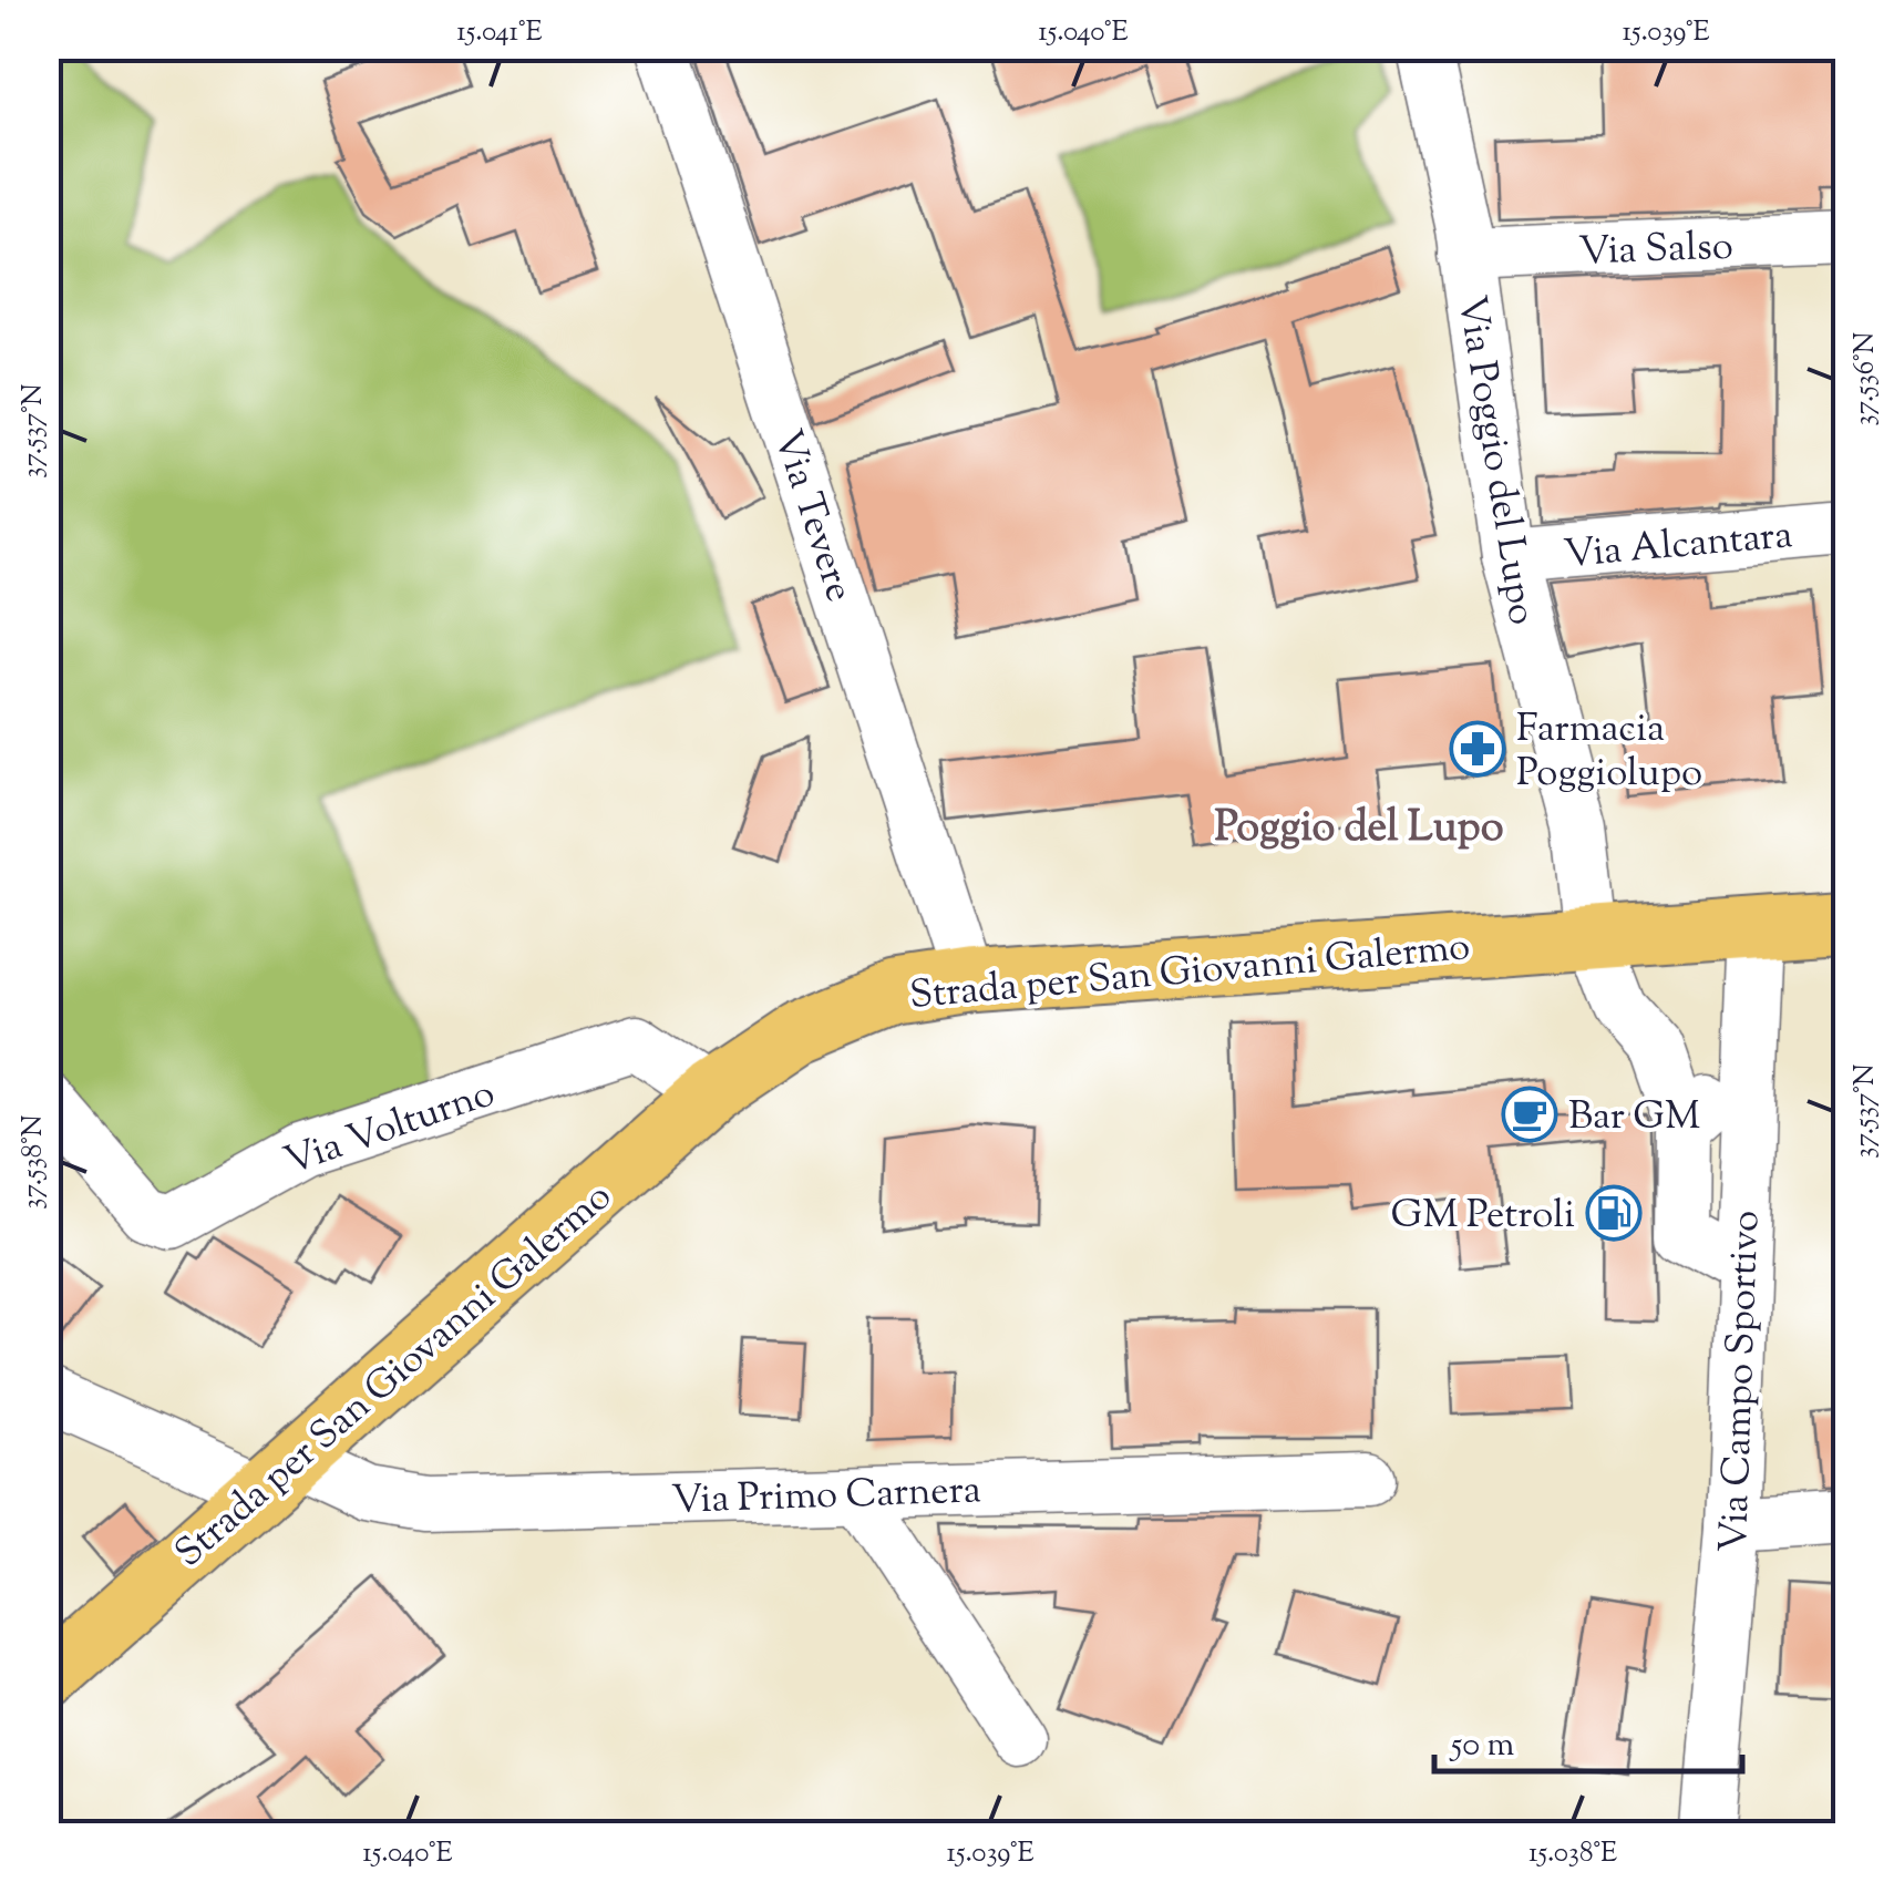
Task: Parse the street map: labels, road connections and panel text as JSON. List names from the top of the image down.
{
  "streets": {
    "main road": ["Strada per San Giovanni Galermo"],
    "street": [
      "Via Salso",
      "Via Poggio del Lupo",
      "Via Tevere",
      "Via Alcantara",
      "Via Volturno",
      "Via Campo Sportivo",
      "Via Primo Carnera"
    ]
  },
  "crossings": [
    ["Via Salso", "Via Poggio del Lupo"],
    ["Via Poggio del Lupo", "Via Alcantara"],
    ["Via Poggio del Lupo", "Strada per San Giovanni Galermo"],
    ["Via Tevere", "Strada per San Giovanni Galermo"],
    ["Strada per San Giovanni Galermo", "Via Volturno"],
    ["Strada per San Giovanni Galermo", "Via Campo Sportivo"],
    ["Strada per San Giovanni Galermo", "Via Primo Carnera"]
  ],
  "districts": ["Poggio del Lupo"],
  "places": {
    "pharmacy": ["Farmacia Poggiolupo"],
    "cafe": ["Bar GM"],
    "fuel station": ["GM Petroli"]
  },
  "scale_bar": "50 m",
  "coordinates": [
    "15.041°E",
    "15.040°E",
    "15.039°E",
    "37.536°N",
    "37.537°N",
    "37.538°N",
    "15.038°E"
  ]
}
